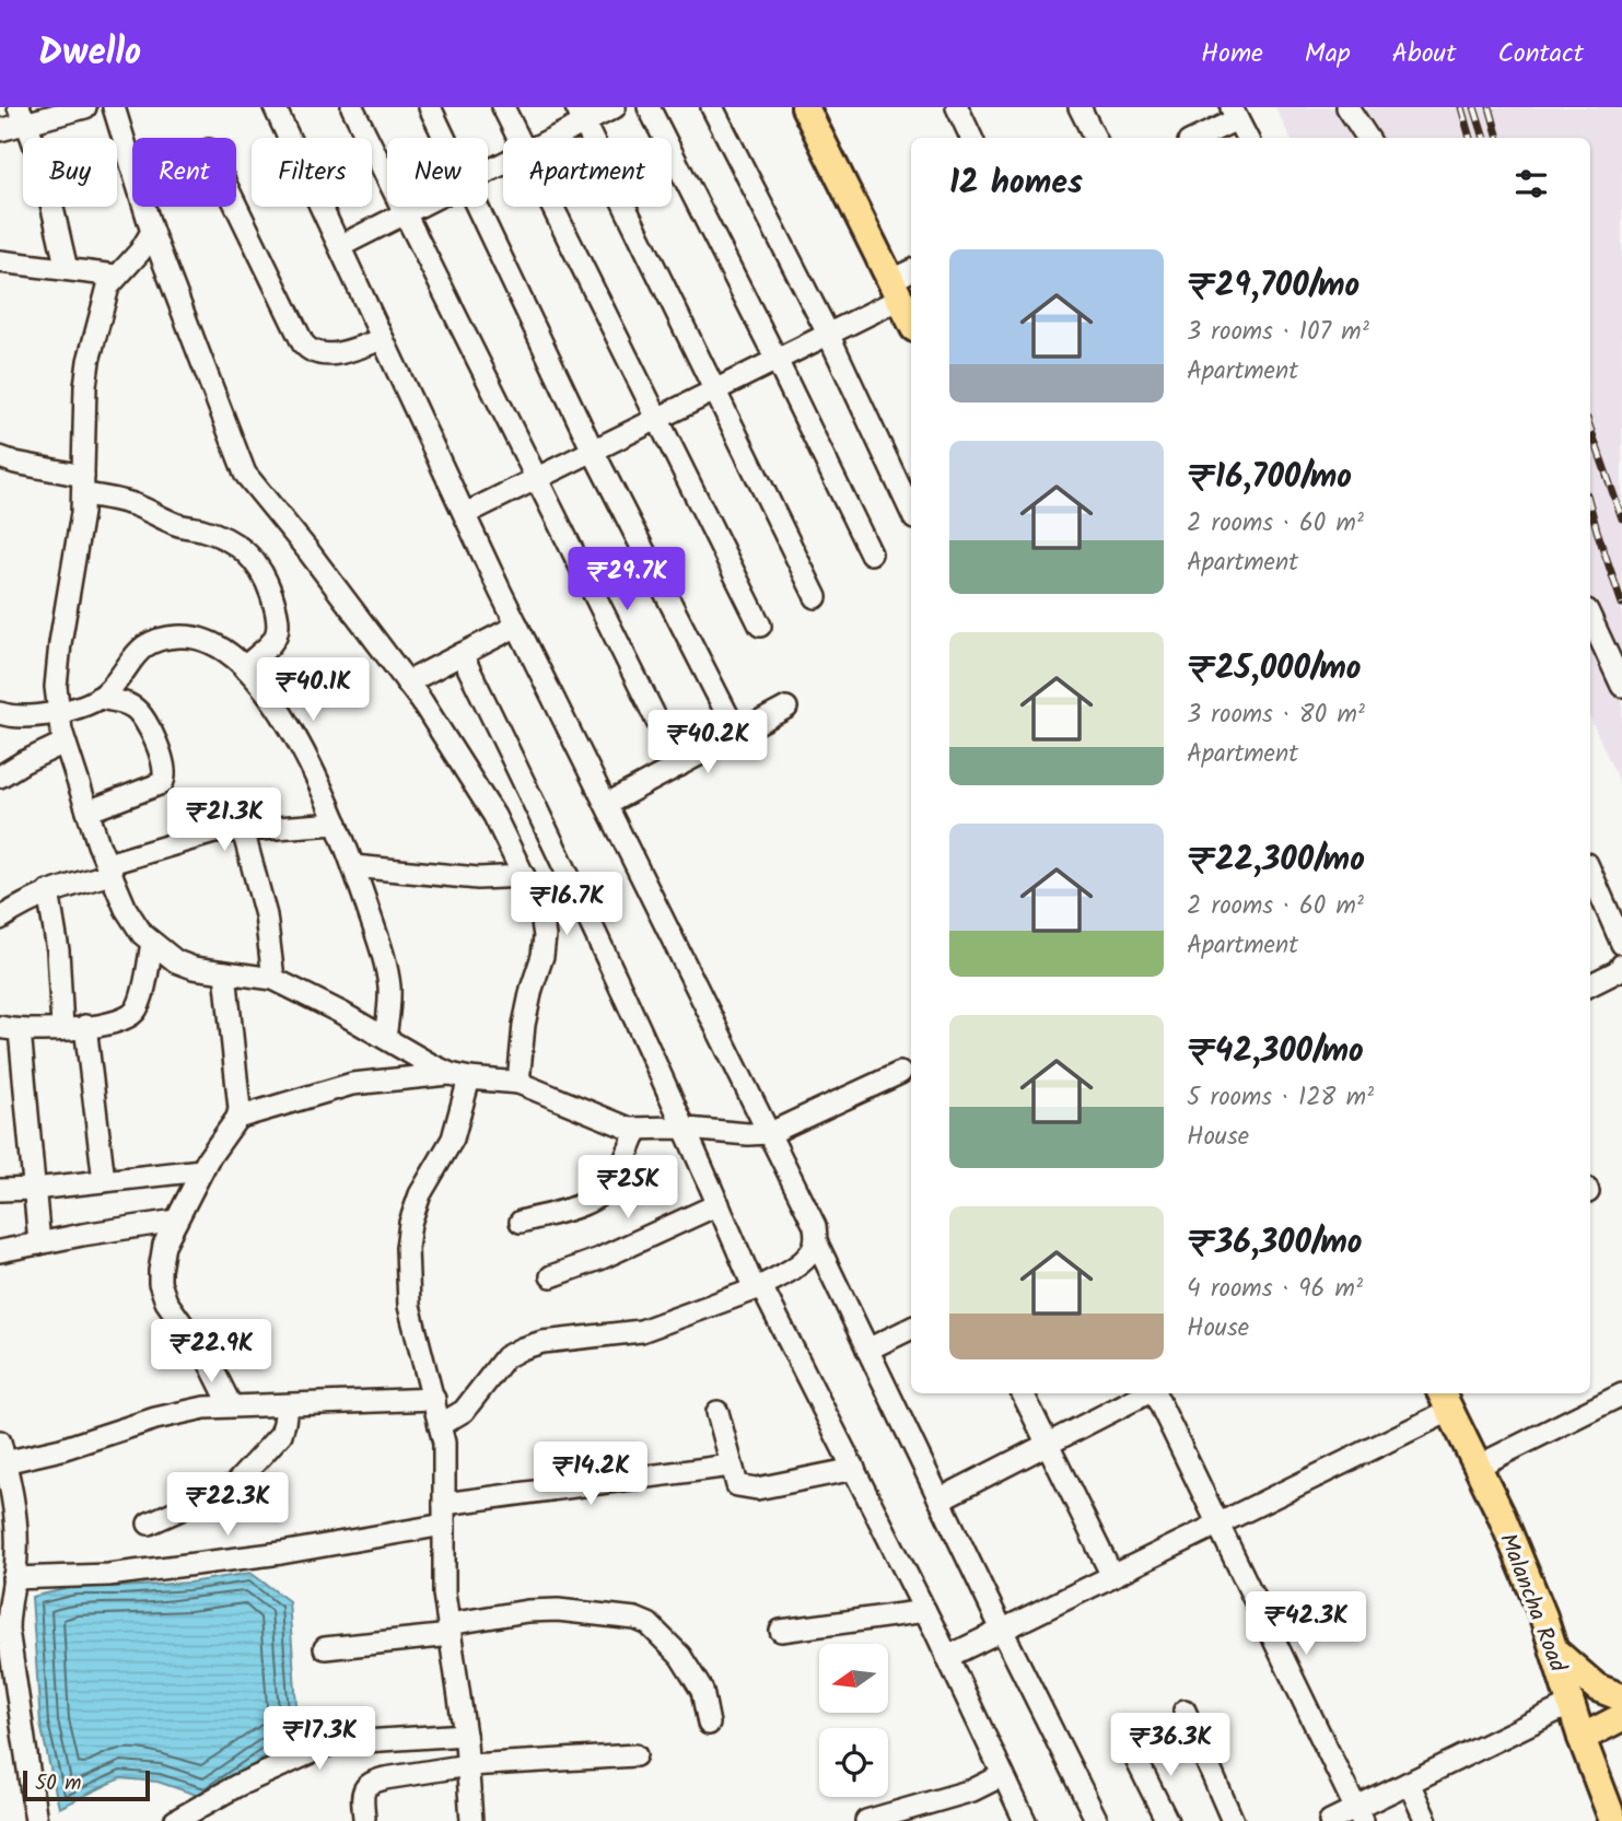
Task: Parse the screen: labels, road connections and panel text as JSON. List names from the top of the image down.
{
  "streets": {
    "main road": ["Malancha Road"]
  },
  "scale_bar": "50 m",
  "north": "left",
  "page": {
    "header": "Dwello",
    "nav": [
      "Home",
      "Map",
      "About",
      "Contact"
    ],
    "chip": [
      "Buy",
      "Rent",
      "Filters",
      "New",
      "Apartment"
    ],
    "heading": "12 homes",
    "list": [
      {
        "name": "₹29,700/mo",
        "note": "3 rooms · 107 m² · Apartment"
      },
      {
        "name": "₹16,700/mo",
        "note": "2 rooms · 60 m² · Apartment"
      },
      {
        "name": "₹25,000/mo",
        "note": "3 rooms · 80 m² · Apartment"
      },
      {
        "name": "₹22,300/mo",
        "note": "2 rooms · 60 m² · Apartment"
      },
      {
        "name": "₹42,300/mo",
        "note": "5 rooms · 128 m² · House"
      },
      {
        "name": "₹36,300/mo",
        "note": "4 rooms · 96 m² · House"
      }
    ],
    "price": [
      "₹29.7K",
      "₹40.1K",
      "₹40.2K",
      "₹21.3K",
      "₹16.7K",
      "₹25K",
      "₹22.9K",
      "₹14.2K",
      "₹22.3K",
      "₹42.3K",
      "₹17.3K",
      "₹36.3K"
    ],
    "scale": "50 m"
  }
}
